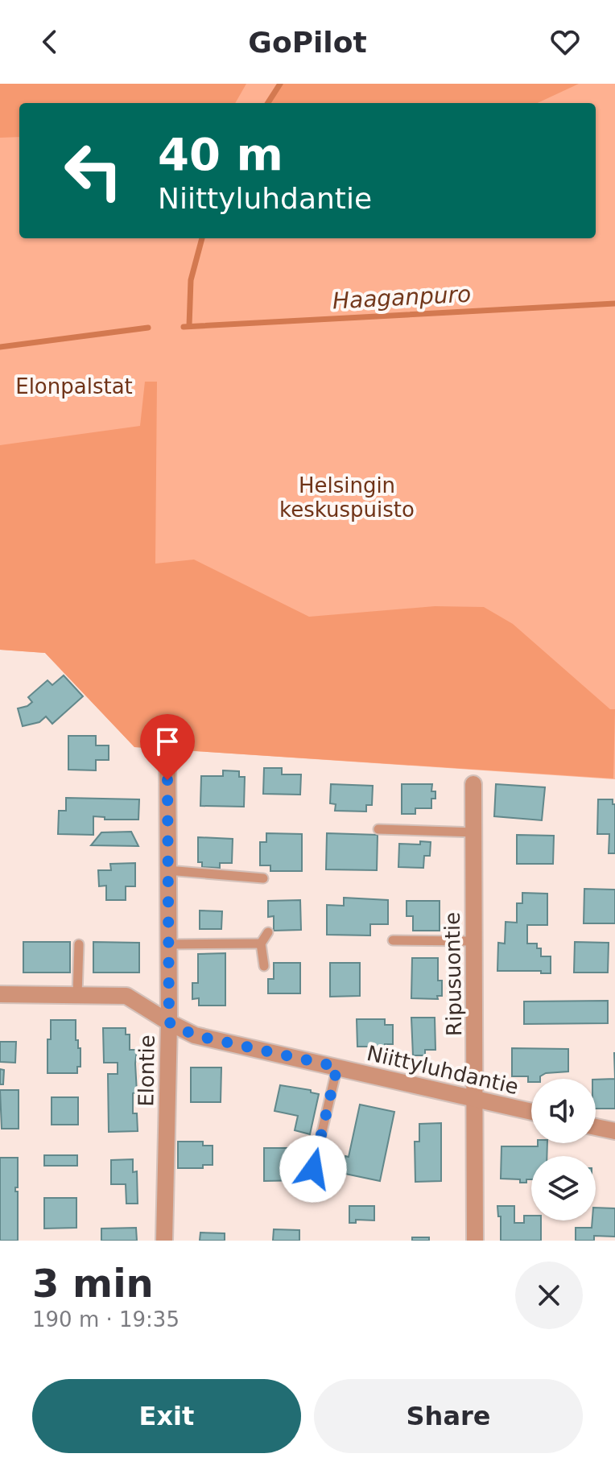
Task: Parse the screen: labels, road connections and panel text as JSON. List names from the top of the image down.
{
  "streets": {
    "street": ["Ripusuontie", "Niittyluhdantie", "Elontie"]
  },
  "crossings": [
    ["Ripusuontie", "Niittyluhdantie"],
    ["Niittyluhdantie", "Elontie"]
  ],
  "water": ["Haaganpuro"],
  "parks": ["Elonpalstat", "Helsingin keskuspuisto"],
  "page": {
    "header": "GoPilot",
    "turn": ["40 m", "Niittyluhdantie"],
    "heading": ["3 min", "190 m · 19:35"],
    "buttons": ["Exit", "Share"]
  }
}
